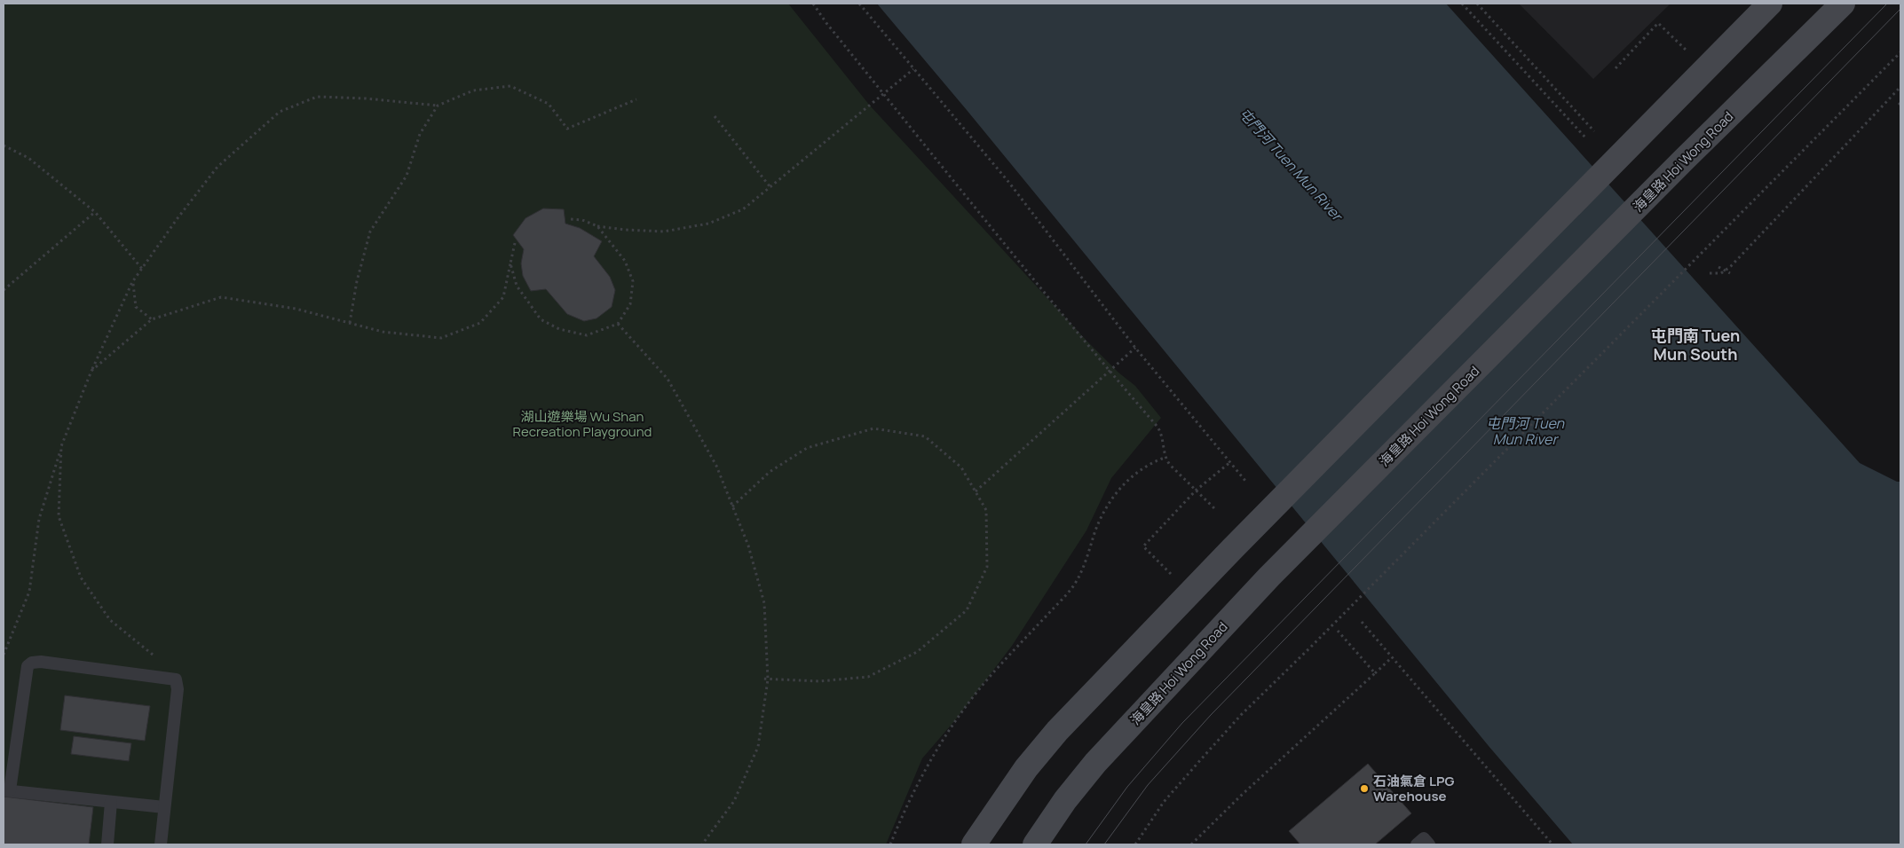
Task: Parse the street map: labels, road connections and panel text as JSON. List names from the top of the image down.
{
  "streets": {
    "main road": ["海皇路 Hoi Wong Road"]
  },
  "districts": ["屯門南 Tuen Mun South"],
  "water": ["屯門河 Tuen Mun River"],
  "parks": ["湖山遊樂場 Wu Shan Recreation Playground"],
  "places": ["石油氣倉 LPG Warehouse"]
}
